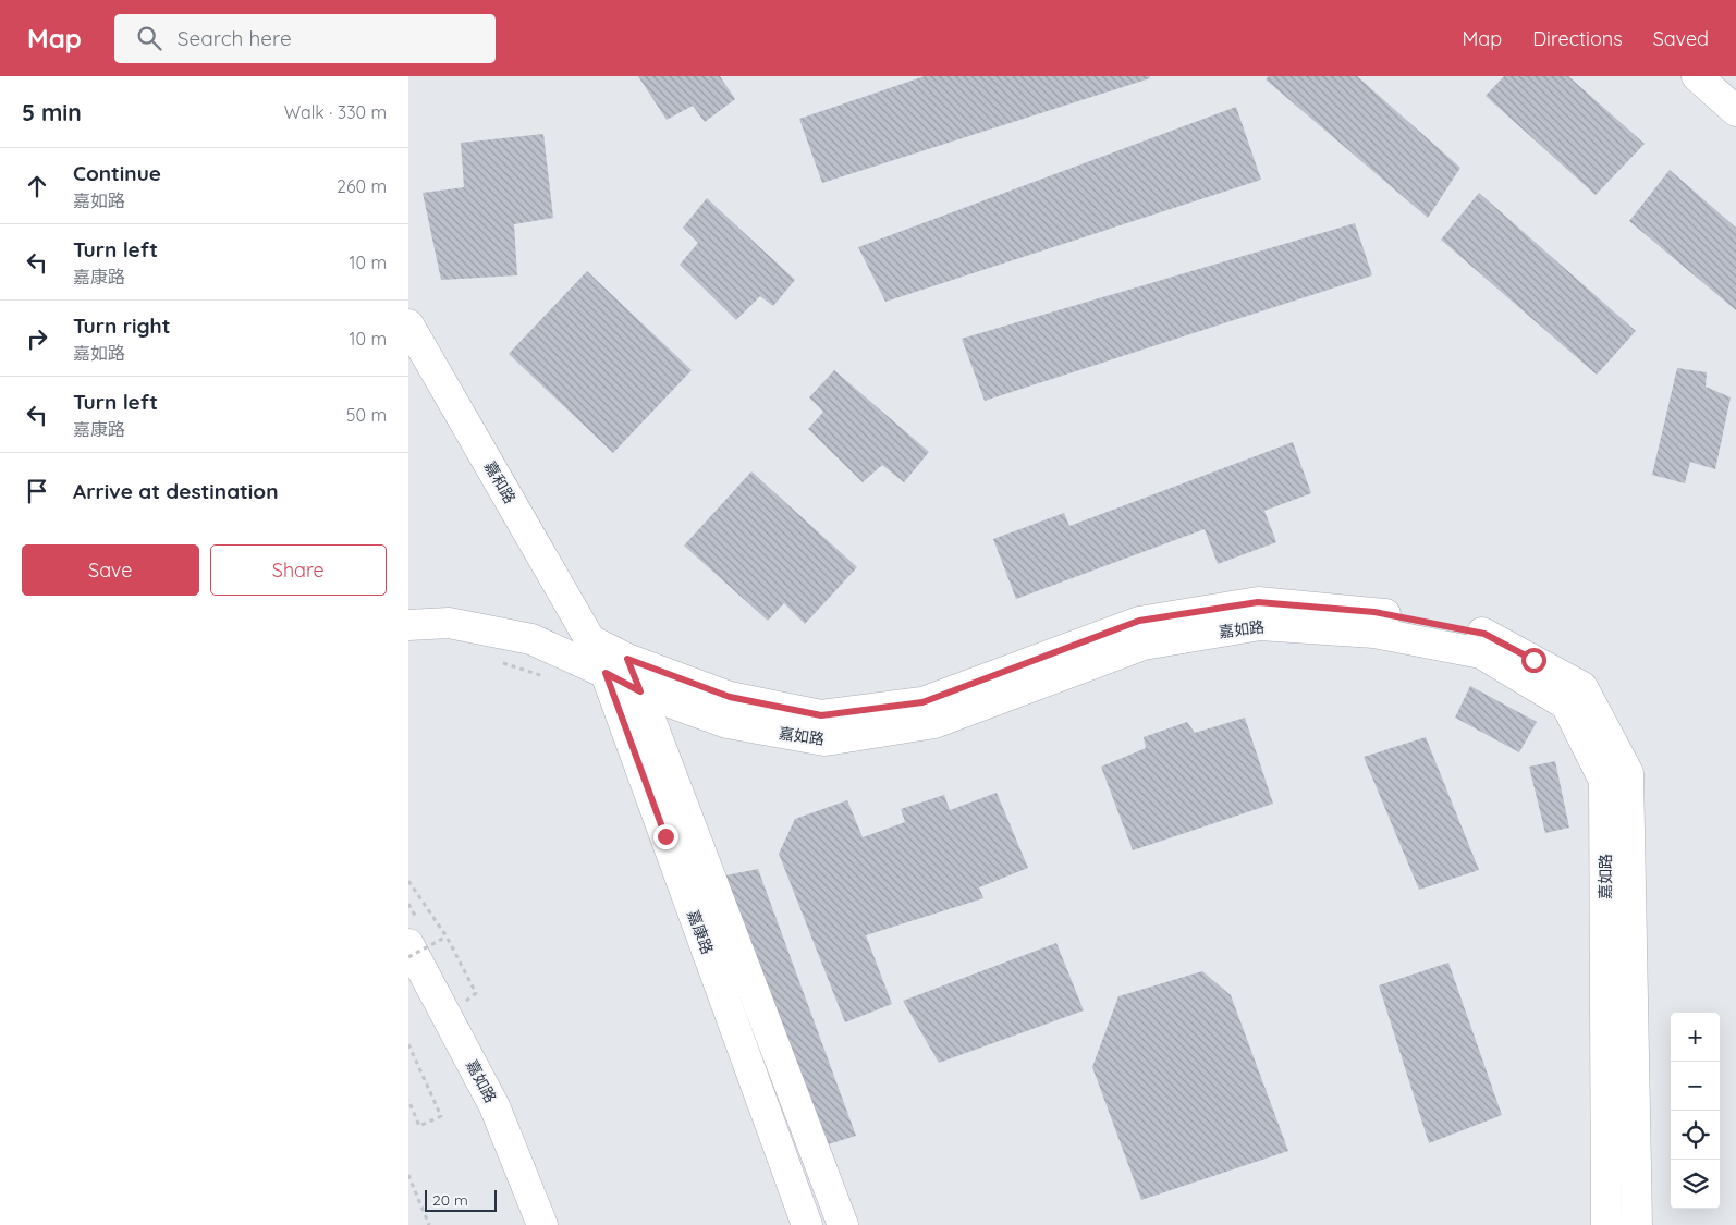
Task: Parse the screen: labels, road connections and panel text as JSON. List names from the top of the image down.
{
  "streets": {
    "street": ["嘉和路", "嘉如路", "嘉康路"]
  },
  "crossings": [
    ["嘉和路", "嘉如路"],
    ["嘉如路", "嘉康路"]
  ],
  "scale_bar": "20 m",
  "page": {
    "header": "Map",
    "search": "Search here",
    "nav": ["Map", "Directions", "Saved"],
    "heading": ["5 min", "Walk · 330 m"],
    "list": [
      ["Continue", "嘉如路", "260 m"],
      ["Turn left", "嘉康路", "10 m"],
      ["Turn right", "嘉如路", "10 m"],
      ["Turn left", "嘉康路", "50 m"],
      "Arrive at destination"
    ],
    "buttons": ["Save", "Share"],
    "map_buttons": ["+", "−"],
    "scale": "20 m"
  }
}
